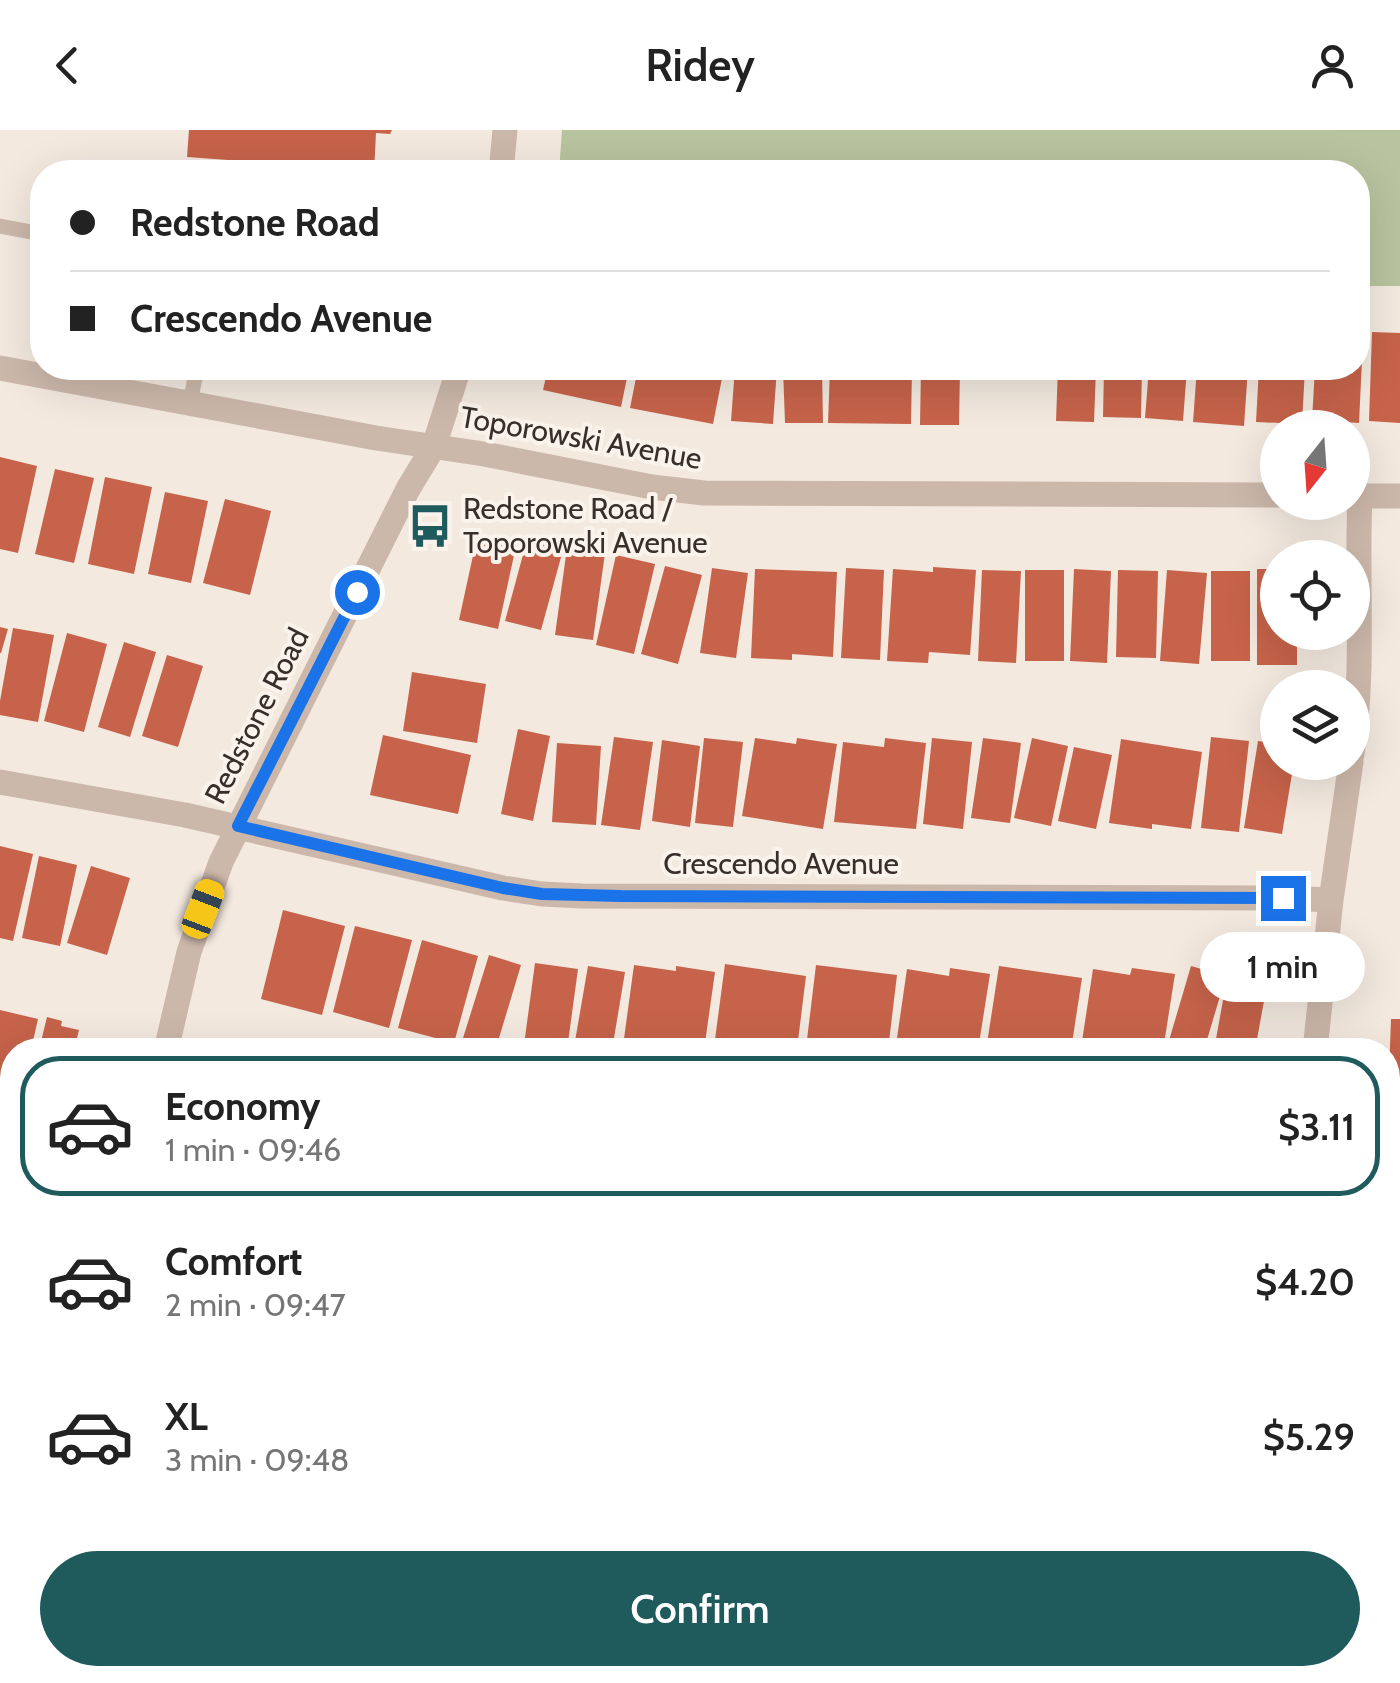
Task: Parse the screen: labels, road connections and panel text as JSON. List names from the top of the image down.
{
  "streets": {
    "street": ["Toporowski Avenue", "Redstone Road", "Crescendo Avenue"]
  },
  "crossings": [
    ["Toporowski Avenue", "Redstone Road"],
    ["Redstone Road", "Crescendo Avenue"]
  ],
  "places": {
    "bus stop": ["Redstone Road / Toporowski Avenue"]
  },
  "north": "bottom",
  "page": {
    "header": "Ridey",
    "banner": ["Redstone Road", "Crescendo Avenue"],
    "bubble": "1 min",
    "list": [
      {
        "name": "Economy",
        "note": "1 min · 09:46",
        "value": "$3.11"
      },
      {
        "name": "Comfort",
        "note": "2 min · 09:47",
        "value": "$4.20"
      },
      {
        "name": "XL",
        "note": "3 min · 09:48",
        "value": "$5.29"
      }
    ],
    "buttons": "Confirm"
  }
}
